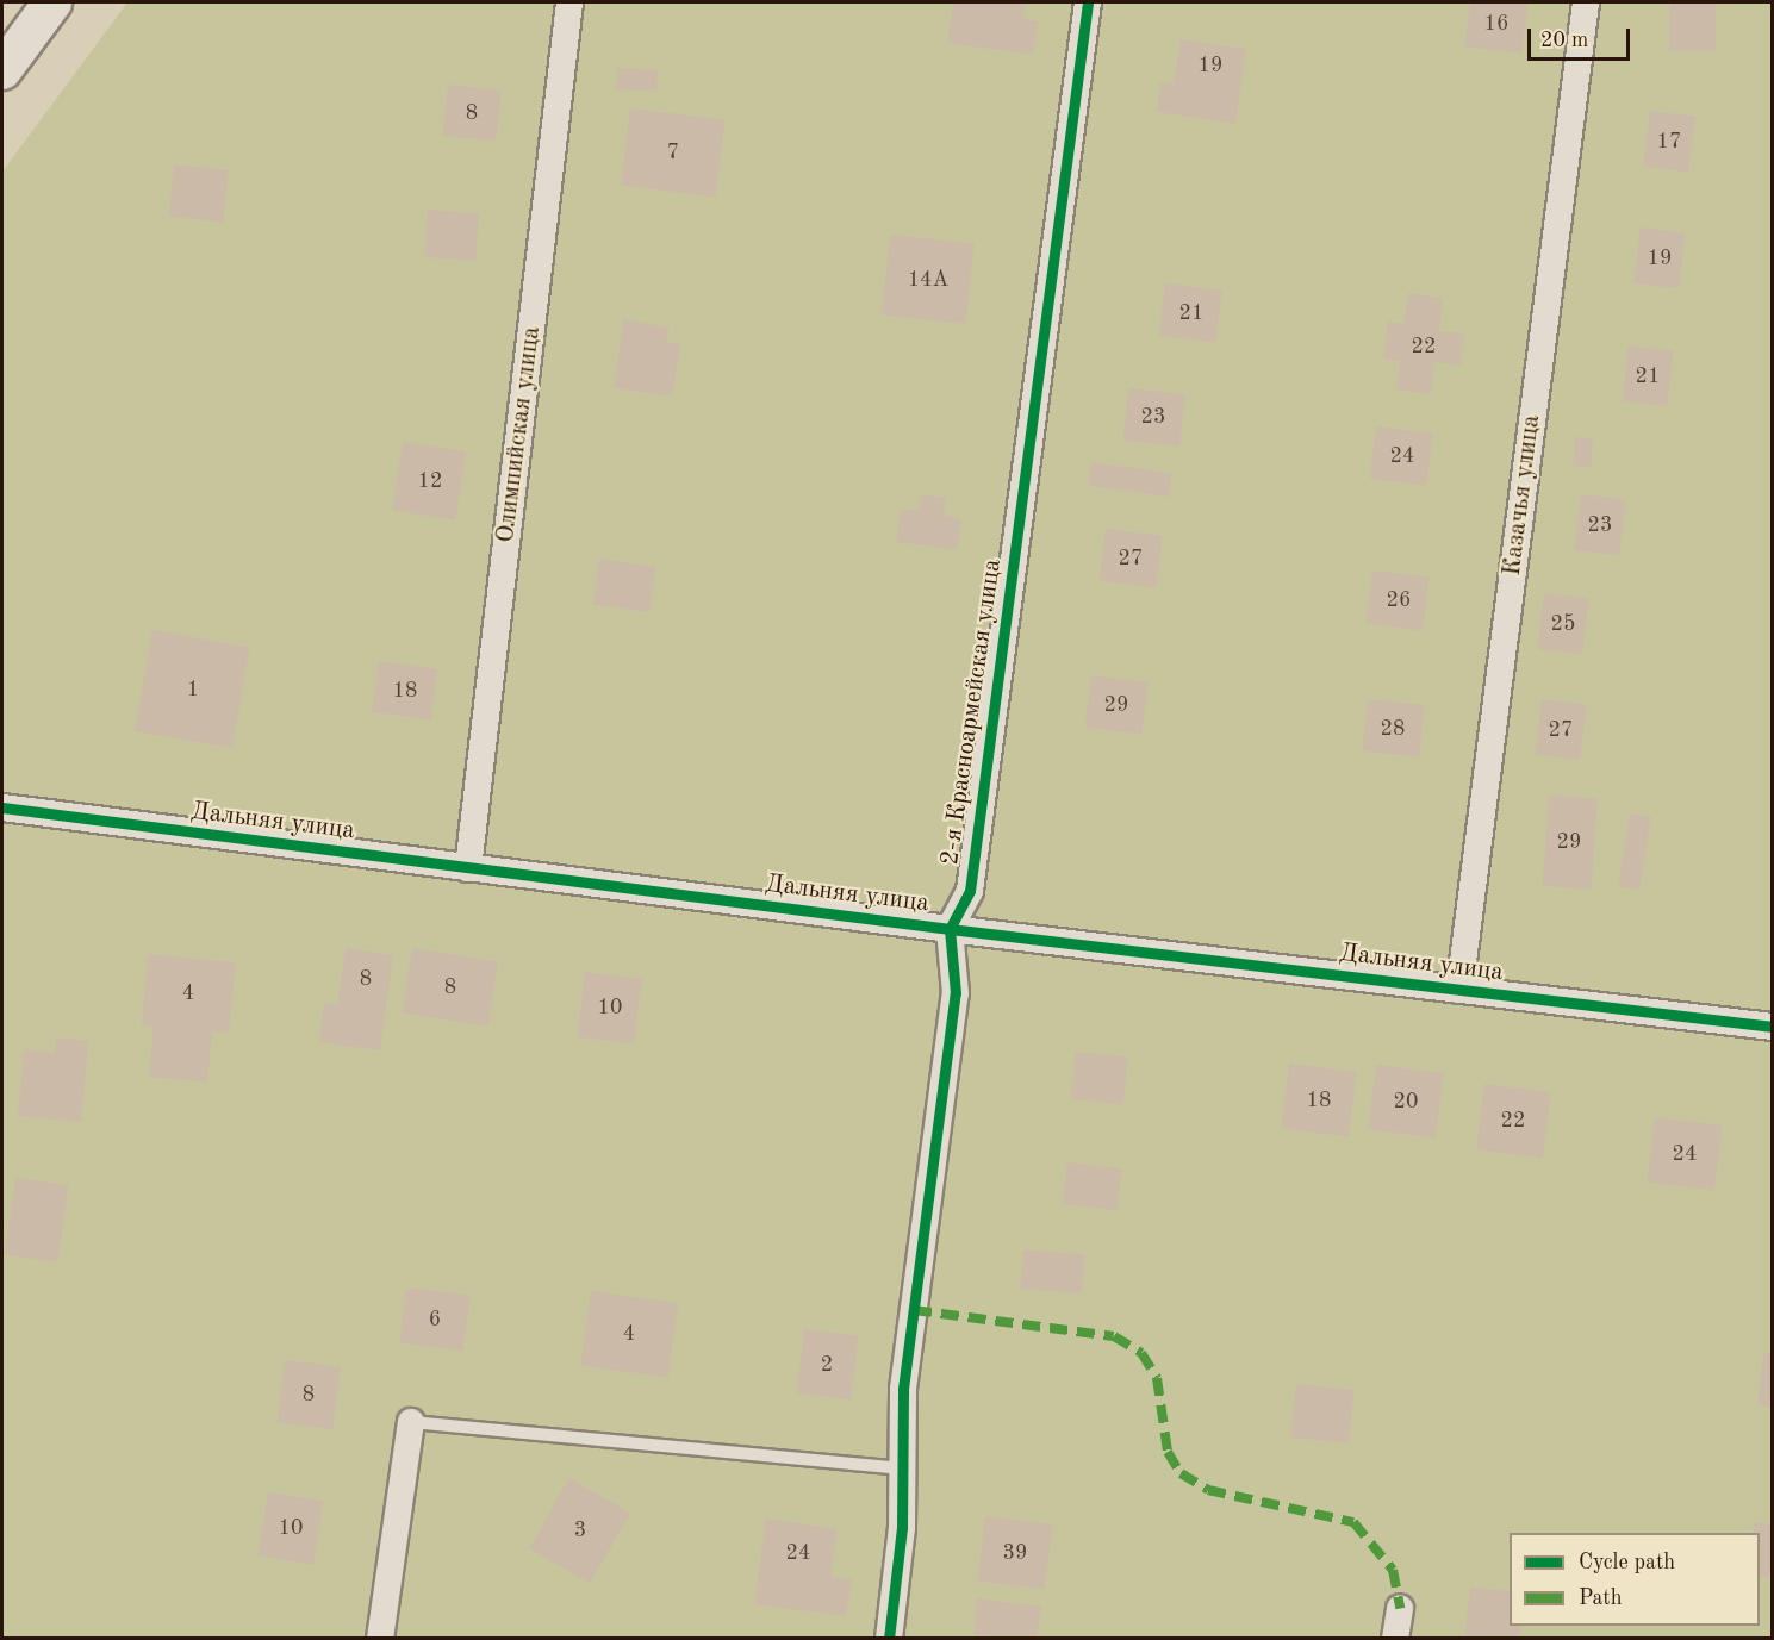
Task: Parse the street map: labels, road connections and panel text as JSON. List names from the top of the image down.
{
  "streets": {
    "street": [
      "Олимпийская улица",
      "Казачья улица",
      "2-я Красноармейская улица",
      "Дальняя улица"
    ]
  },
  "crossings": [
    ["Олимпийская улица", "Дальняя улица"],
    ["Казачья улица", "Дальняя улица"],
    ["2-я Красноармейская улица", "Дальняя улица"]
  ],
  "house_numbers": [
    "16",
    "19",
    "8",
    "17",
    "7",
    "19",
    "14А",
    "21",
    "22",
    "21",
    "23",
    "24",
    "12",
    "23",
    "27",
    "26",
    "25",
    "1",
    "18",
    "29",
    "28",
    "27",
    "29",
    "8",
    "8",
    "4",
    "10",
    "18",
    "20",
    "22",
    "24",
    "6",
    "4",
    "2",
    "8",
    "10",
    "3",
    "24",
    "39"
  ],
  "legend": ["Cycle path", "Path"],
  "scale_bar": "20 m"
}
